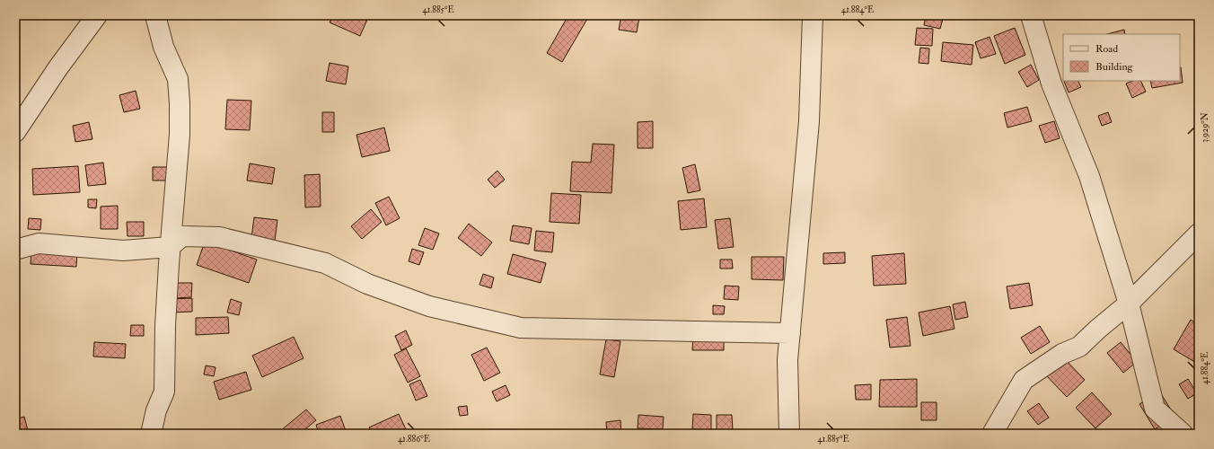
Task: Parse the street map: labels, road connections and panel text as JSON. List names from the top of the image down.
{
  "legend": ["Road", "Building"],
  "coordinates": [
    "41.885°E",
    "41.884°E",
    "3.929°N",
    "41.886°E"
  ]
}
